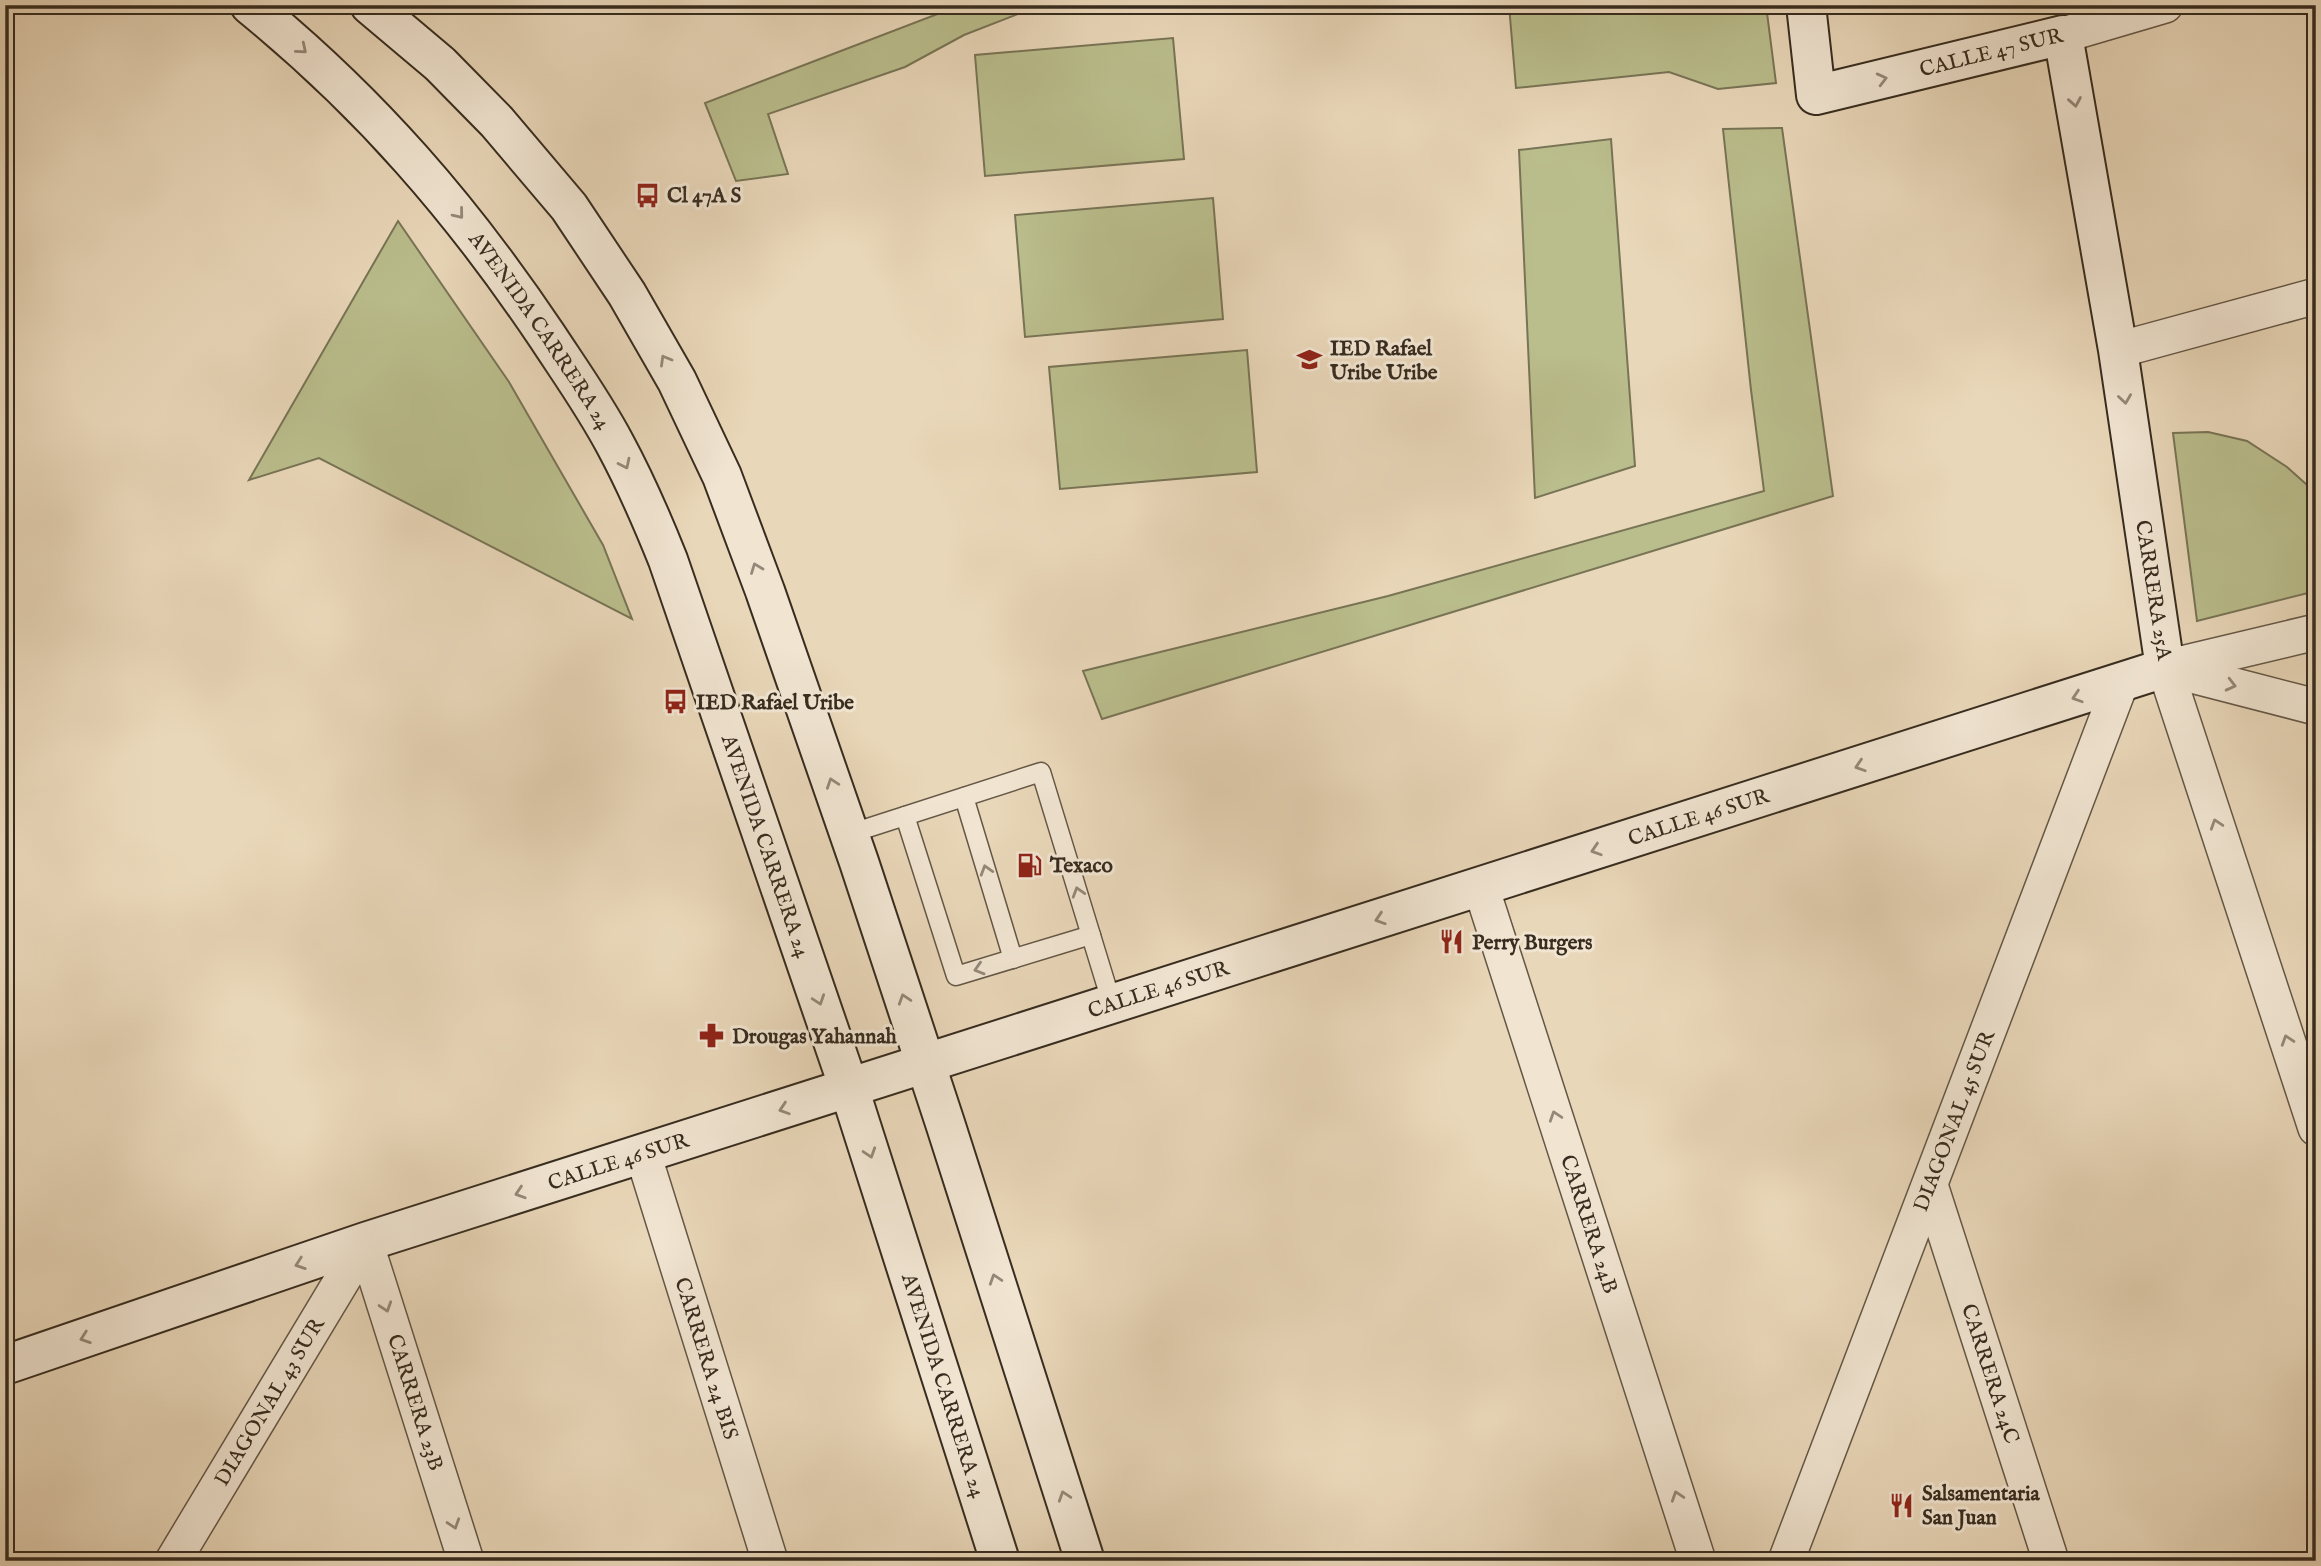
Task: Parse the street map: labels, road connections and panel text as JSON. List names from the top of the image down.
{
  "streets": {
    "main road": [
      "CALLE 47 SUR",
      "AVENIDA CARRERA 24",
      "CARRERA 25A",
      "CALLE 46 SUR"
    ],
    "street": [
      "DIAGONAL 45 SUR",
      "CARRERA 24B",
      "CARRERA 24 BIS",
      "CARRERA 24C",
      "DIAGONAL 43 SUR",
      "CARRERA 23B"
    ]
  },
  "crossings": [
    ["CALLE 47 SUR", "CARRERA 25A"],
    ["AVENIDA CARRERA 24", "CALLE 46 SUR"],
    ["CARRERA 25A", "CALLE 46 SUR"],
    ["CALLE 46 SUR", "DIAGONAL 45 SUR"],
    ["CALLE 46 SUR", "CARRERA 24B"],
    ["CALLE 46 SUR", "CARRERA 24 BIS"],
    ["CALLE 46 SUR", "DIAGONAL 43 SUR"],
    ["CALLE 46 SUR", "CARRERA 23B"],
    ["DIAGONAL 45 SUR", "CARRERA 24C"],
    ["DIAGONAL 43 SUR", "CARRERA 23B"]
  ],
  "one_way": ["CALLE 46 SUR", "CARRERA 24B", "CARRERA 23B"],
  "places": {
    "bus stop": ["Cl 47A S", "IED Rafael Uribe"],
    "school or university": ["IED Rafael Uribe Uribe"],
    "fuel station": ["Texaco"],
    "restaurant": ["Perry Burgers", "Salsamentaria San Juan"],
    "pharmacy": ["Drougas Yahannah"]
  }
}
